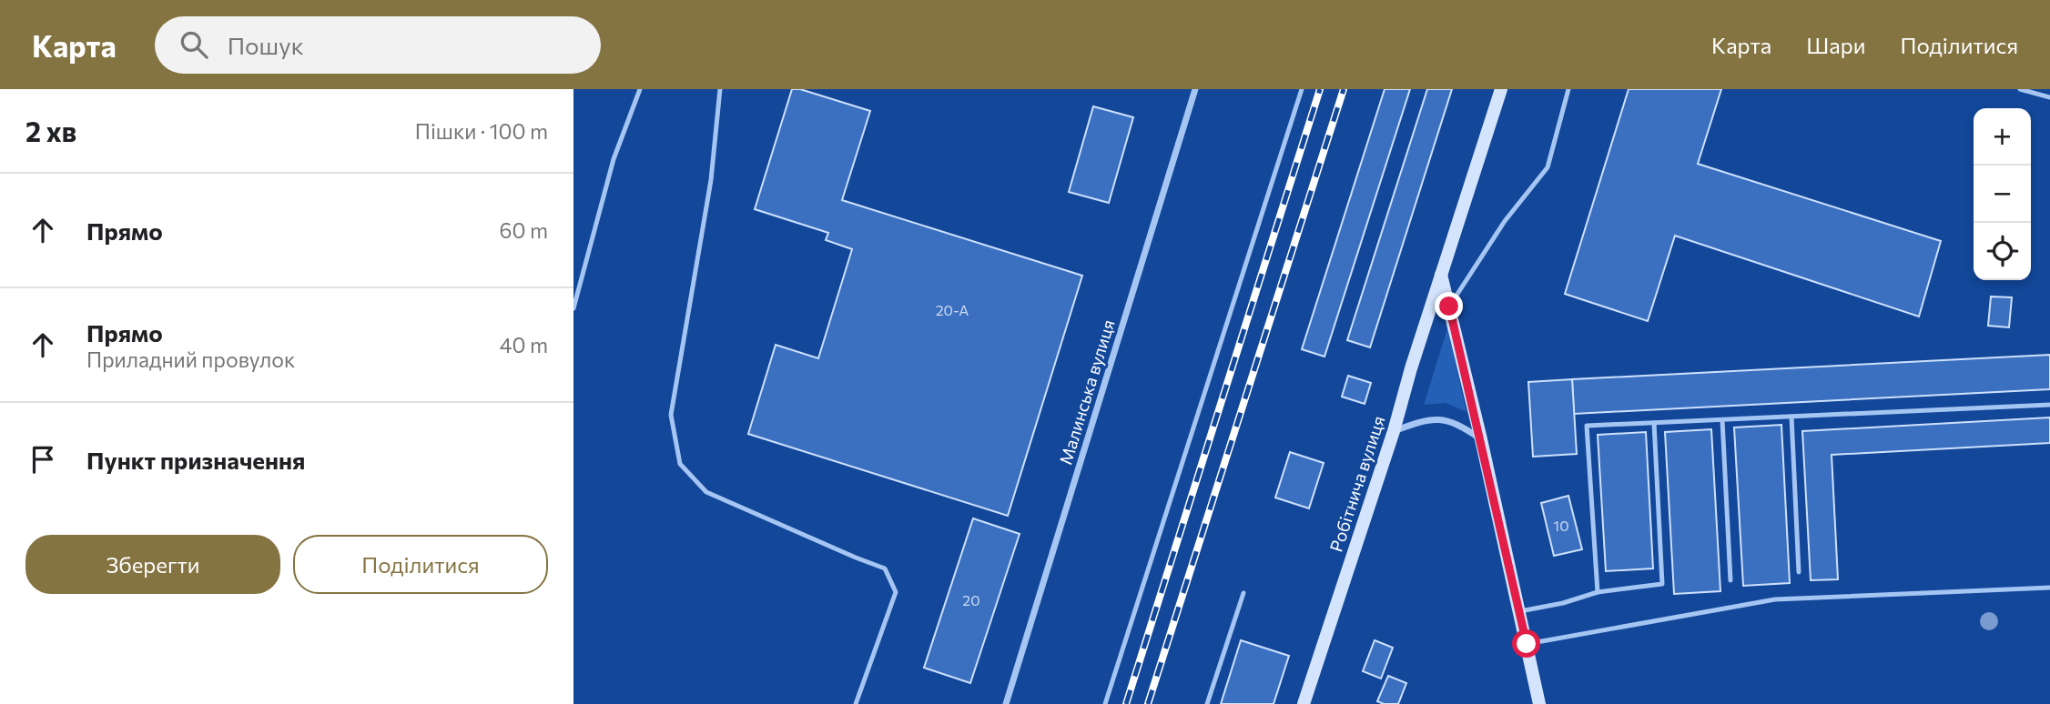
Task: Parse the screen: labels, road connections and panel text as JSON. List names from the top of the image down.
{
  "streets": {
    "street": ["Малинська вулиця", "Робітнича вулиця"]
  },
  "house_numbers": ["20-А", "10", "20"],
  "page": {
    "header": "Карта",
    "search": "Пошук",
    "nav": ["Карта", "Шари", "Поділитися"],
    "heading": ["2 хв", "Пішки · 100 m"],
    "map_buttons": ["+", "−"],
    "list": [
      ["Прямо", "60 m"],
      ["Прямо", "Приладний провулок", "40 m"],
      "Пункт призначення"
    ],
    "buttons": ["Зберегти", "Поділитися"]
  }
}
